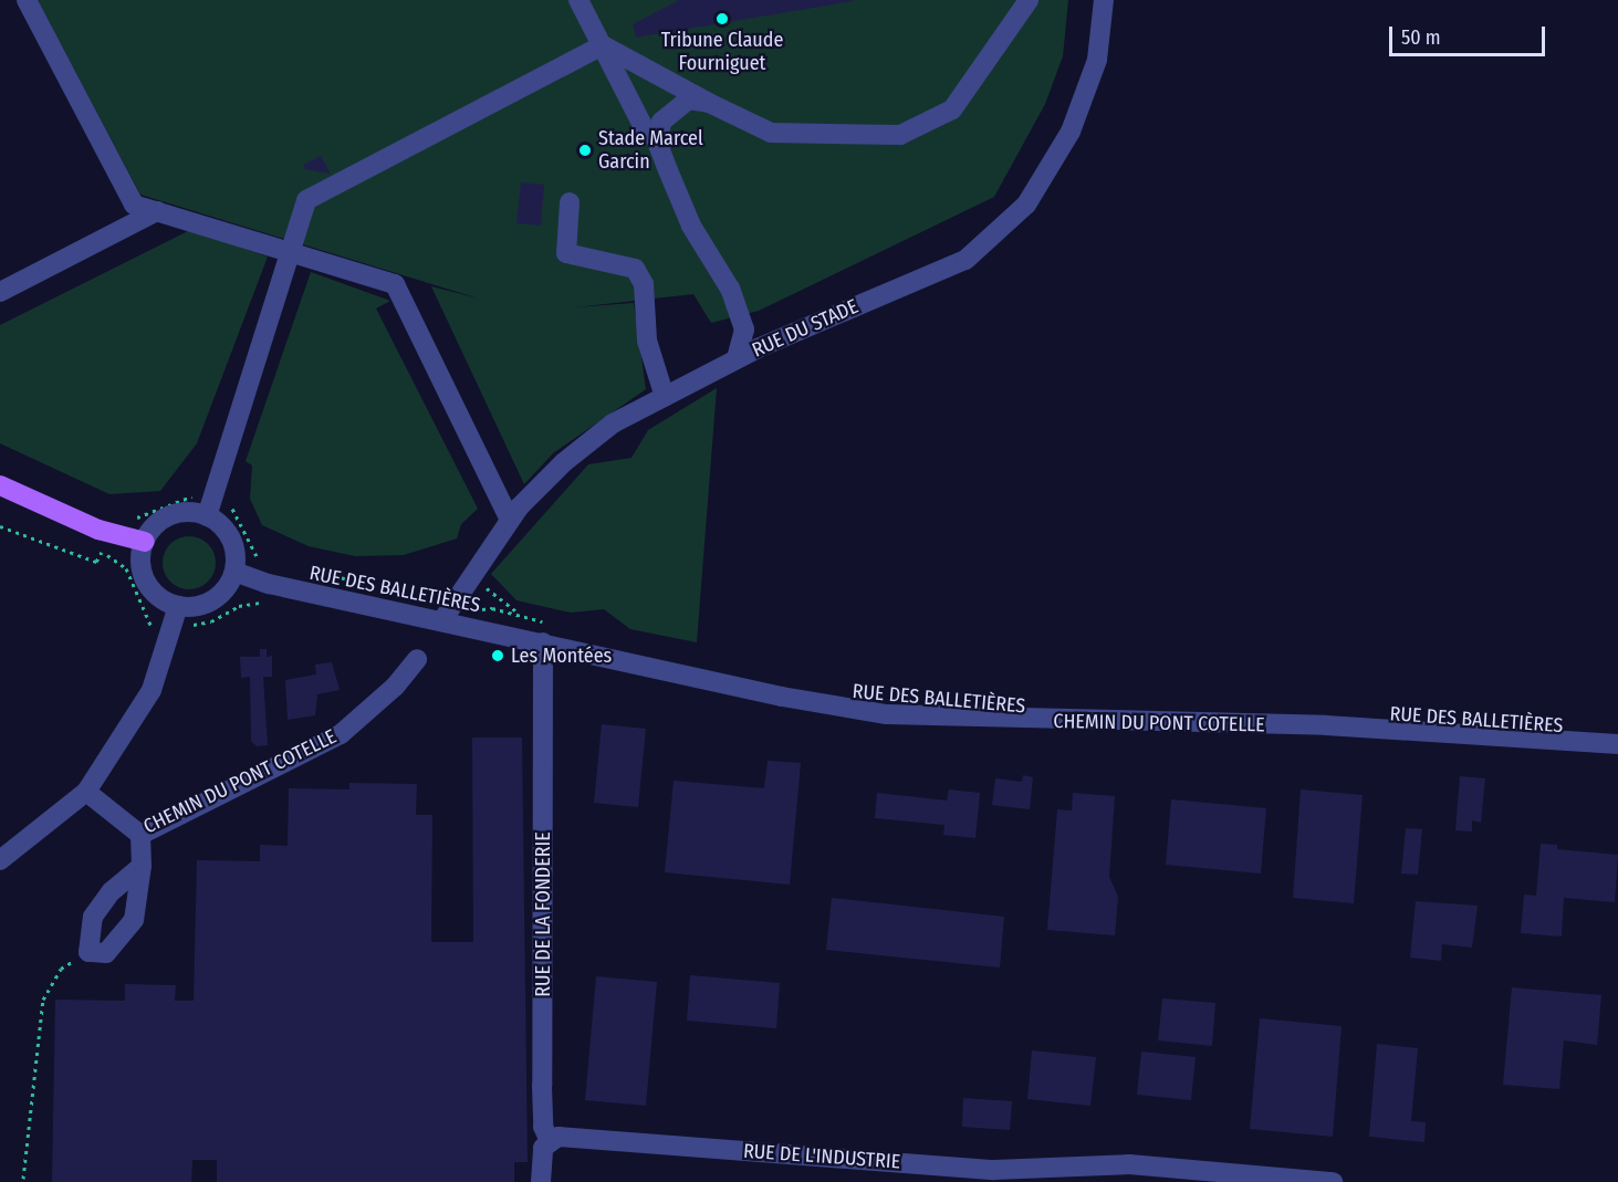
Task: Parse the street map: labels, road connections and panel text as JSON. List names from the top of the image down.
{
  "streets": {
    "street": [
      "RUE DU STADE",
      "RUE DES BALLETIÈRES",
      "CHEMIN DU PONT COTELLE",
      "RUE DE LA FONDERIE",
      "RUE DE L'INDUSTRIE"
    ]
  },
  "crossings": [
    ["RUE DU STADE", "RUE DES BALLETIÈRES"],
    ["RUE DU STADE", "CHEMIN DU PONT COTELLE"],
    ["RUE DES BALLETIÈRES", "CHEMIN DU PONT COTELLE"],
    ["RUE DES BALLETIÈRES", "RUE DE LA FONDERIE"],
    ["CHEMIN DU PONT COTELLE", "RUE DE LA FONDERIE"],
    ["RUE DE LA FONDERIE", "RUE DE L'INDUSTRIE"]
  ],
  "places": ["Tribune Claude Fourniguet", "Stade Marcel Garcin", "Les Montées"],
  "scale_bar": "50 m"
}
